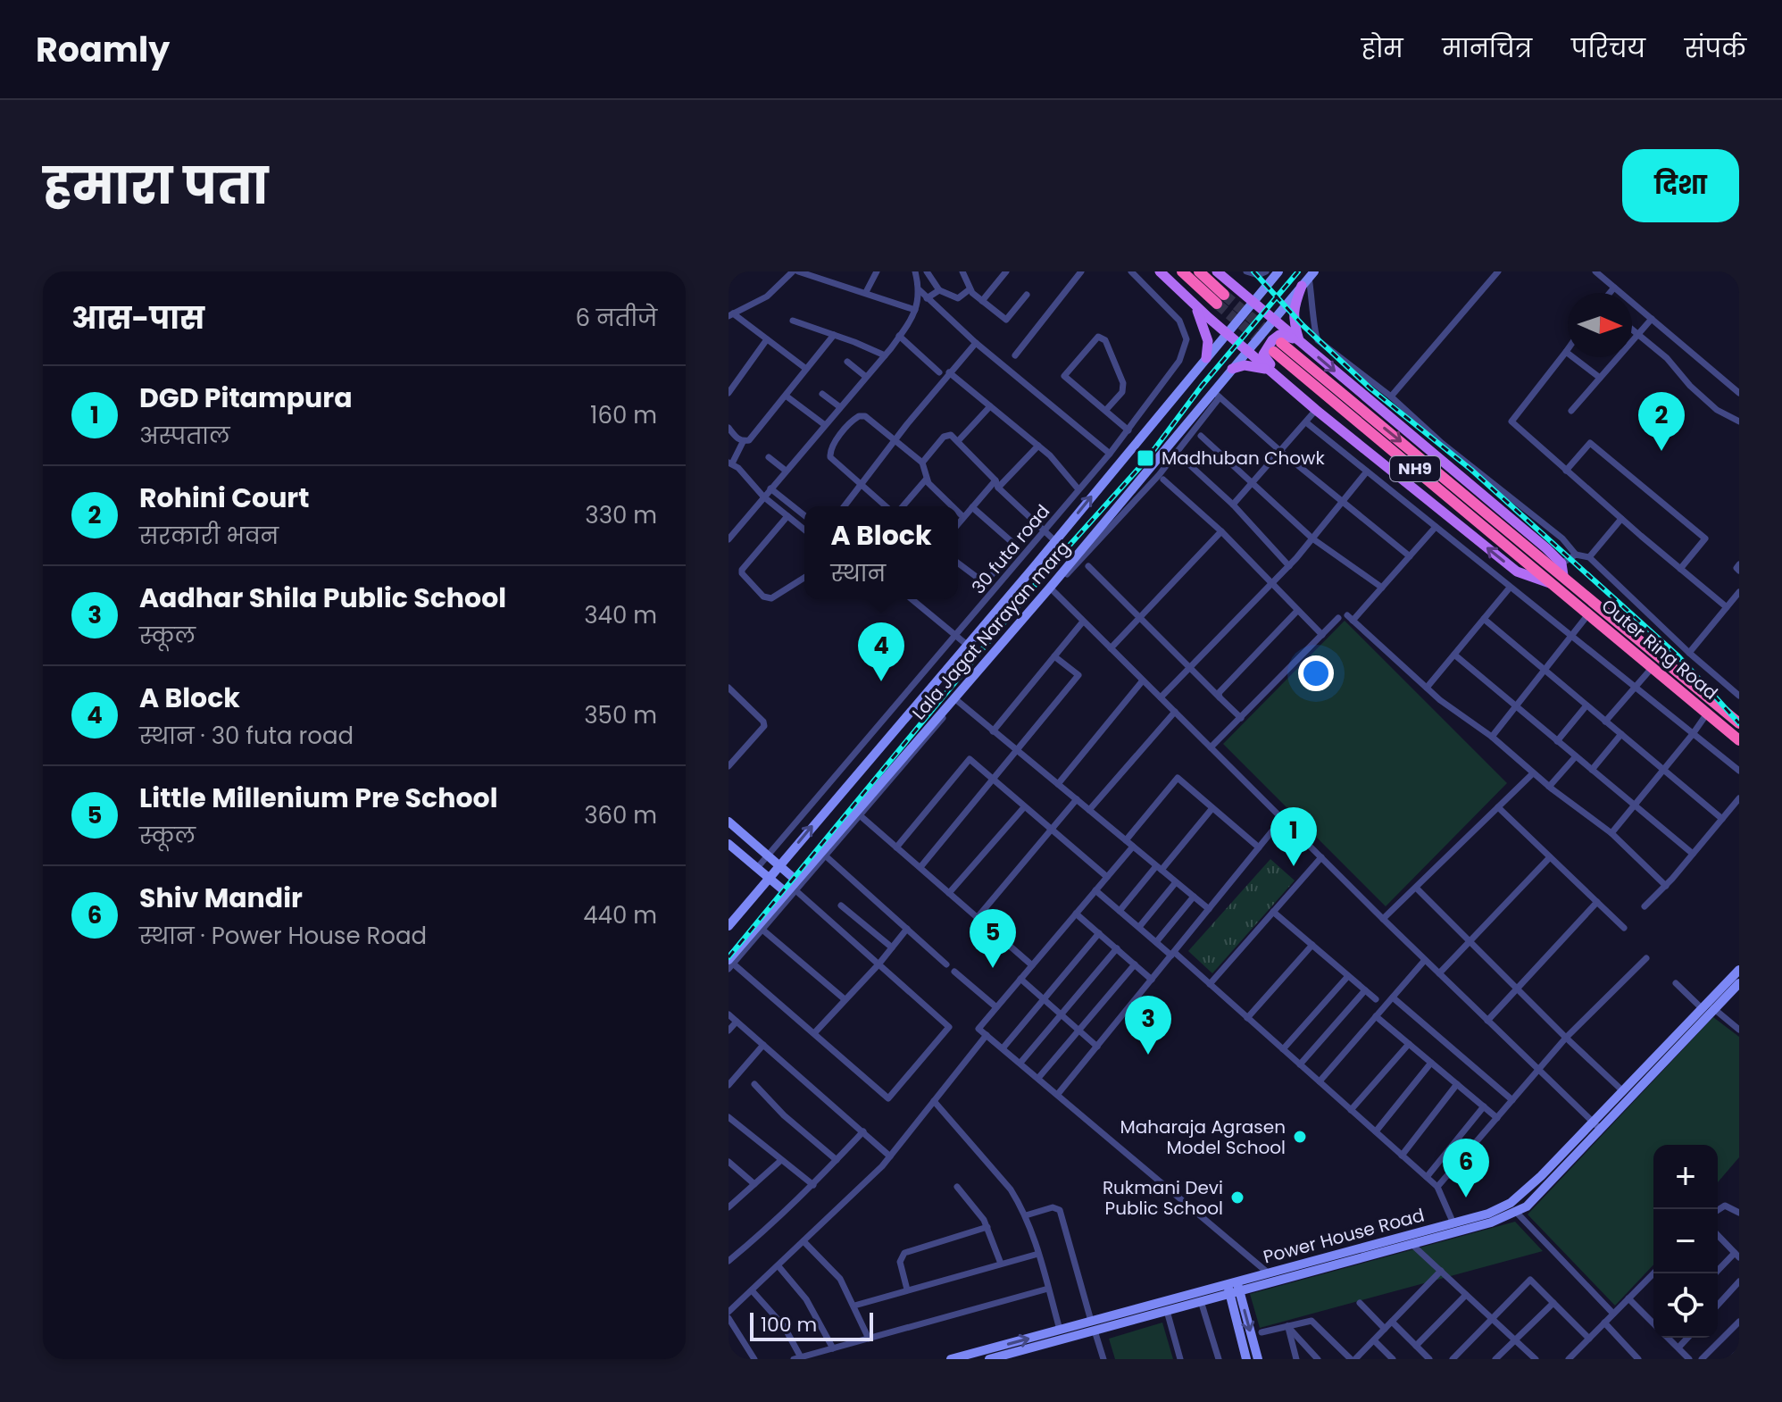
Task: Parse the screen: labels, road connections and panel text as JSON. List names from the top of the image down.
{
  "streets": {
    "highway": ["NH9", "Outer Ring Road"],
    "street": ["30 futa road", "Lala Jagat Narayan marg", "Power House Road"]
  },
  "crossings": [
    ["NH9", "Outer Ring Road"]
  ],
  "places": {
    "transit": ["Madhuban Chowk"],
    "other": ["Maharaja Agrasen Model School", "Rukmani Devi Public School"]
  },
  "scale_bar": "100 m",
  "north": "right",
  "page": {
    "header": "Roamly",
    "nav": [
      "होम",
      "मानचित्र",
      "परिचय",
      "संपर्क"
    ],
    "title": "हमारा पता",
    "buttons": "दिशा",
    "heading": ["आस-पास", "6 नतीजे"],
    "list": [
      {
        "mark": "1",
        "name": "DGD Pitampura",
        "note": "अस्पताल",
        "value": "160 m"
      },
      {
        "mark": "2",
        "name": "Rohini Court",
        "note": "सरकारी भवन",
        "value": "330 m"
      },
      {
        "mark": "3",
        "name": "Aadhar Shila Public School",
        "note": "स्कूल",
        "value": "340 m"
      },
      {
        "mark": "4",
        "name": "A Block",
        "note": "स्थान · 30 futa road",
        "value": "350 m"
      },
      {
        "mark": "5",
        "name": "Little Millenium Pre School",
        "note": "स्कूल",
        "value": "360 m"
      },
      {
        "mark": "6",
        "name": "Shiv Mandir",
        "note": "स्थान · Power House Road",
        "value": "440 m"
      }
    ],
    "pins": [
      "2",
      "4",
      "1",
      "5",
      "3",
      "6"
    ],
    "popup": ["A Block", "स्थान"],
    "map_buttons": ["+", "−"],
    "scale": "100 m"
  }
}
